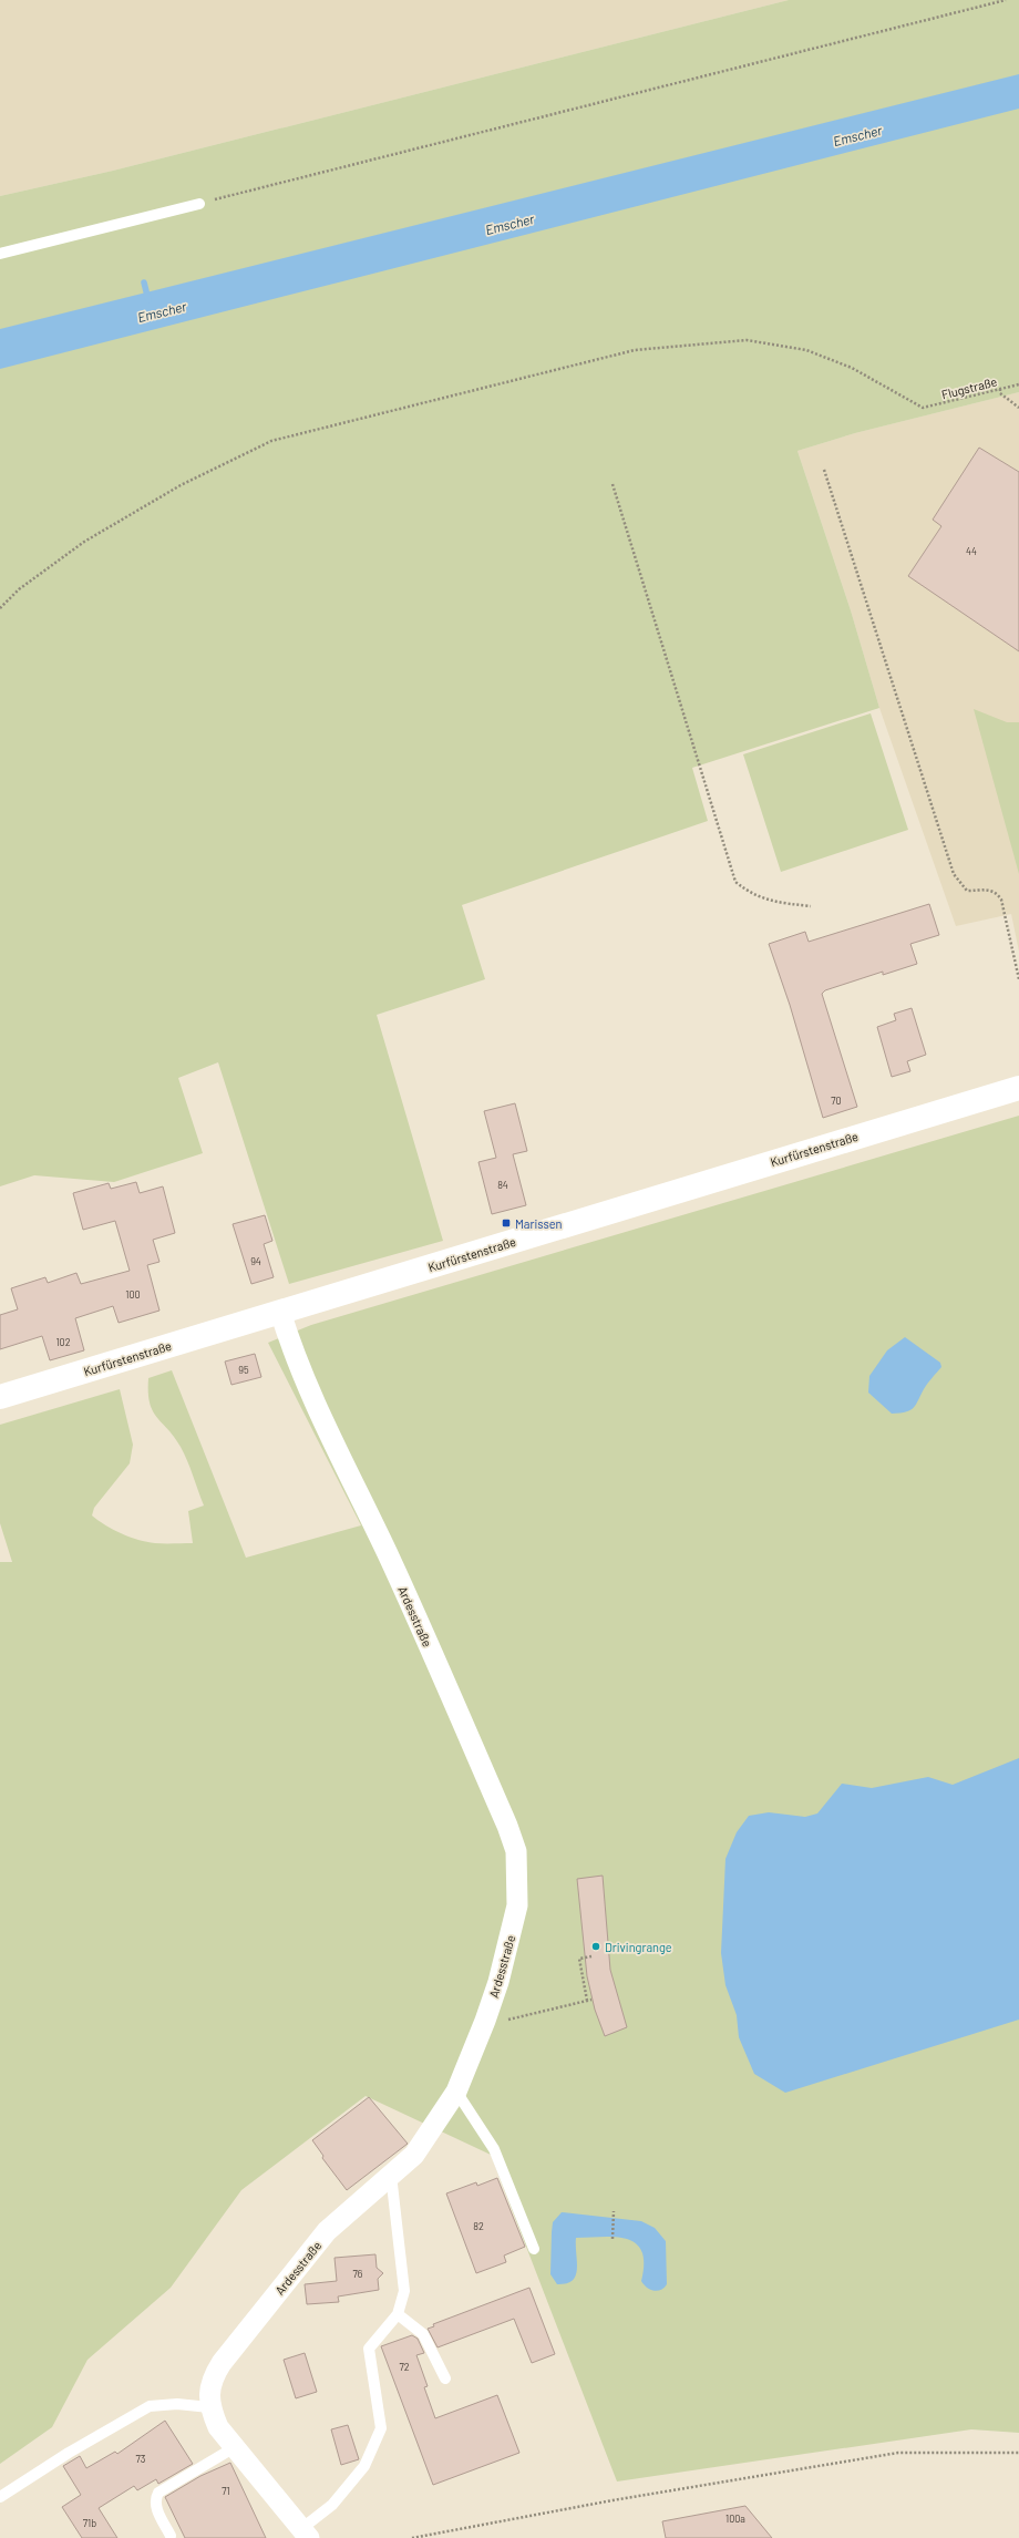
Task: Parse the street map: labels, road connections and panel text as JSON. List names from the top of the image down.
{
  "streets": {
    "main road": ["Kurfürstenstraße"],
    "street": ["Ardesstraße"],
    "path": ["Flugstraße"]
  },
  "crossings": [
    ["Kurfürstenstraße", "Ardesstraße"]
  ],
  "water": ["Emscher"],
  "places": {
    "transit": ["Marissen"],
    "other": ["Drivingrange"]
  },
  "house_numbers": [
    "44",
    "70",
    "84",
    "94",
    "100",
    "102",
    "95",
    "82",
    "76",
    "72",
    "73",
    "71",
    "100a",
    "71b"
  ]
}
